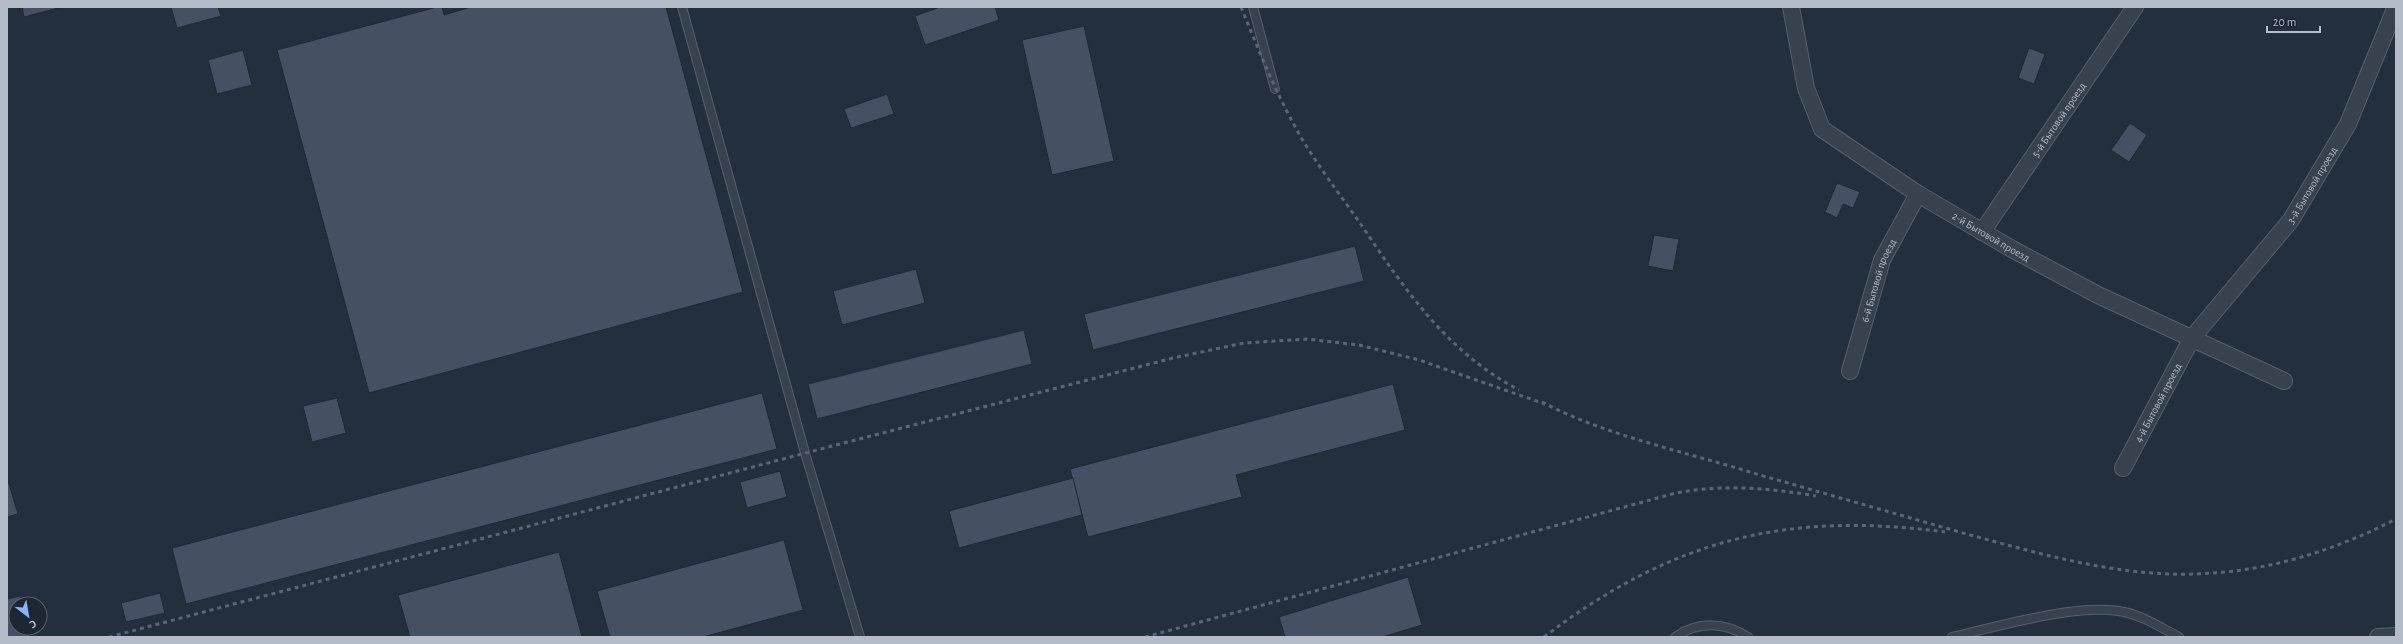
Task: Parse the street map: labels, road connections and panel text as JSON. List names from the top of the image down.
{
  "streets": {
    "street": [
      "5-й Бытовой проезд",
      "3-й Бытовой проезд",
      "2-й Бытовой проезд",
      "6-й Бытовой проезд",
      "4-й Бытовой проезд"
    ]
  },
  "crossings": [
    ["5-й Бытовой проезд", "2-й Бытовой проезд"],
    ["3-й Бытовой проезд", "2-й Бытовой проезд"],
    ["3-й Бытовой проезд", "4-й Бытовой проезд"],
    ["2-й Бытовой проезд", "6-й Бытовой проезд"],
    ["2-й Бытовой проезд", "4-й Бытовой проезд"]
  ],
  "scale_bar": "20 m",
  "north": "bottom right"
}
